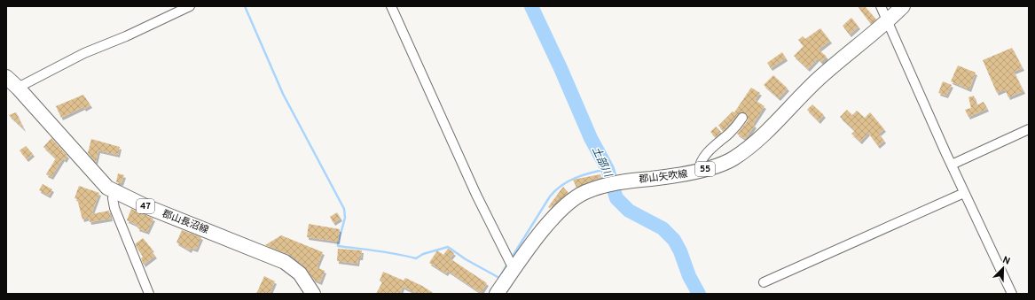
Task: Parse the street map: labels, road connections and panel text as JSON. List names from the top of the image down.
{
  "streets": {
    "main road": [
      "55",
      "郡山矢吹線",
      "47",
      "郡山長沼線"
    ]
  },
  "water": ["土部川"],
  "north": "top right"
}
